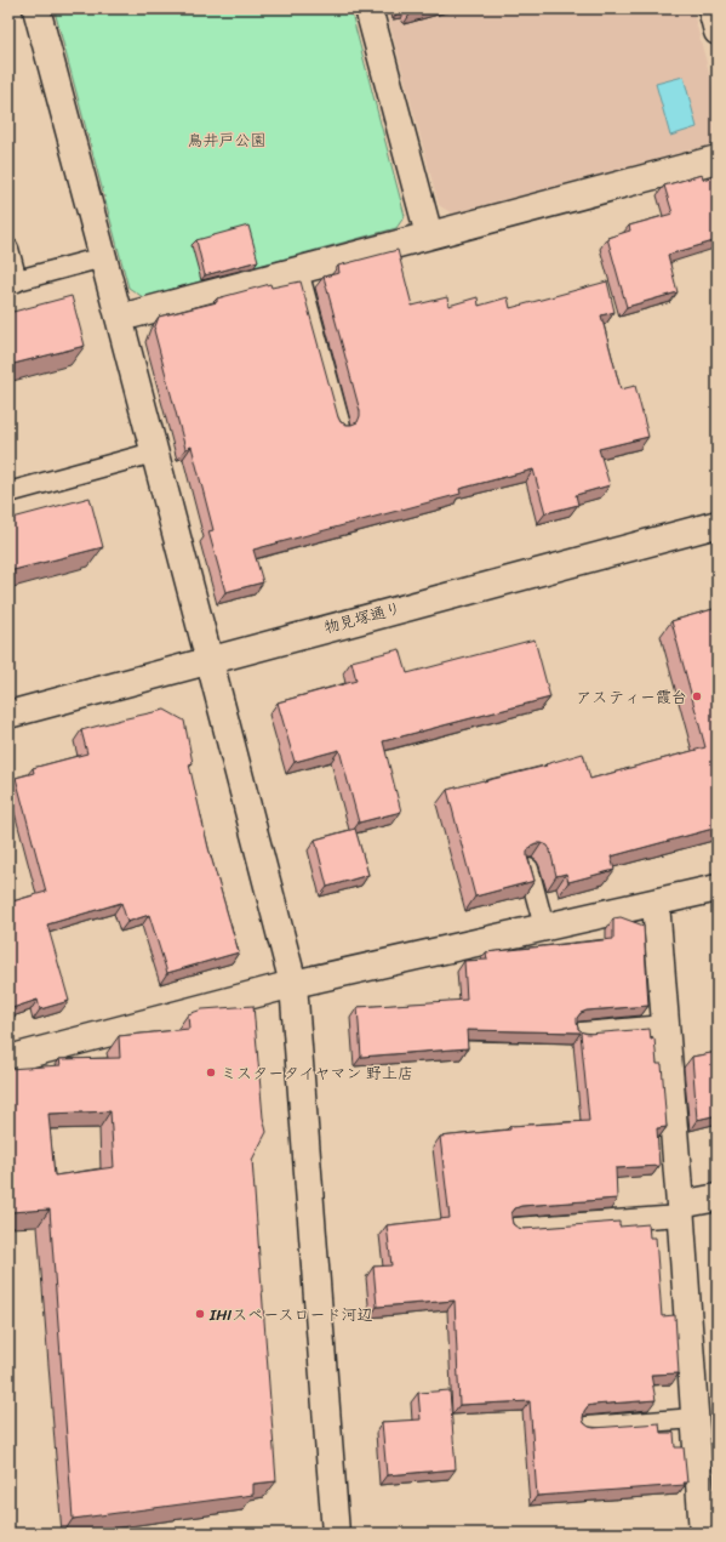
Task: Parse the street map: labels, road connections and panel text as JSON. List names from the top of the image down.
{
  "streets": {
    "street": ["物見塚通り"]
  },
  "parks": ["鳥井戸公園"],
  "places": ["アスティー霞台", "ミスタータイヤマン 野上店", "IHIスペースロード河辺"]
}
